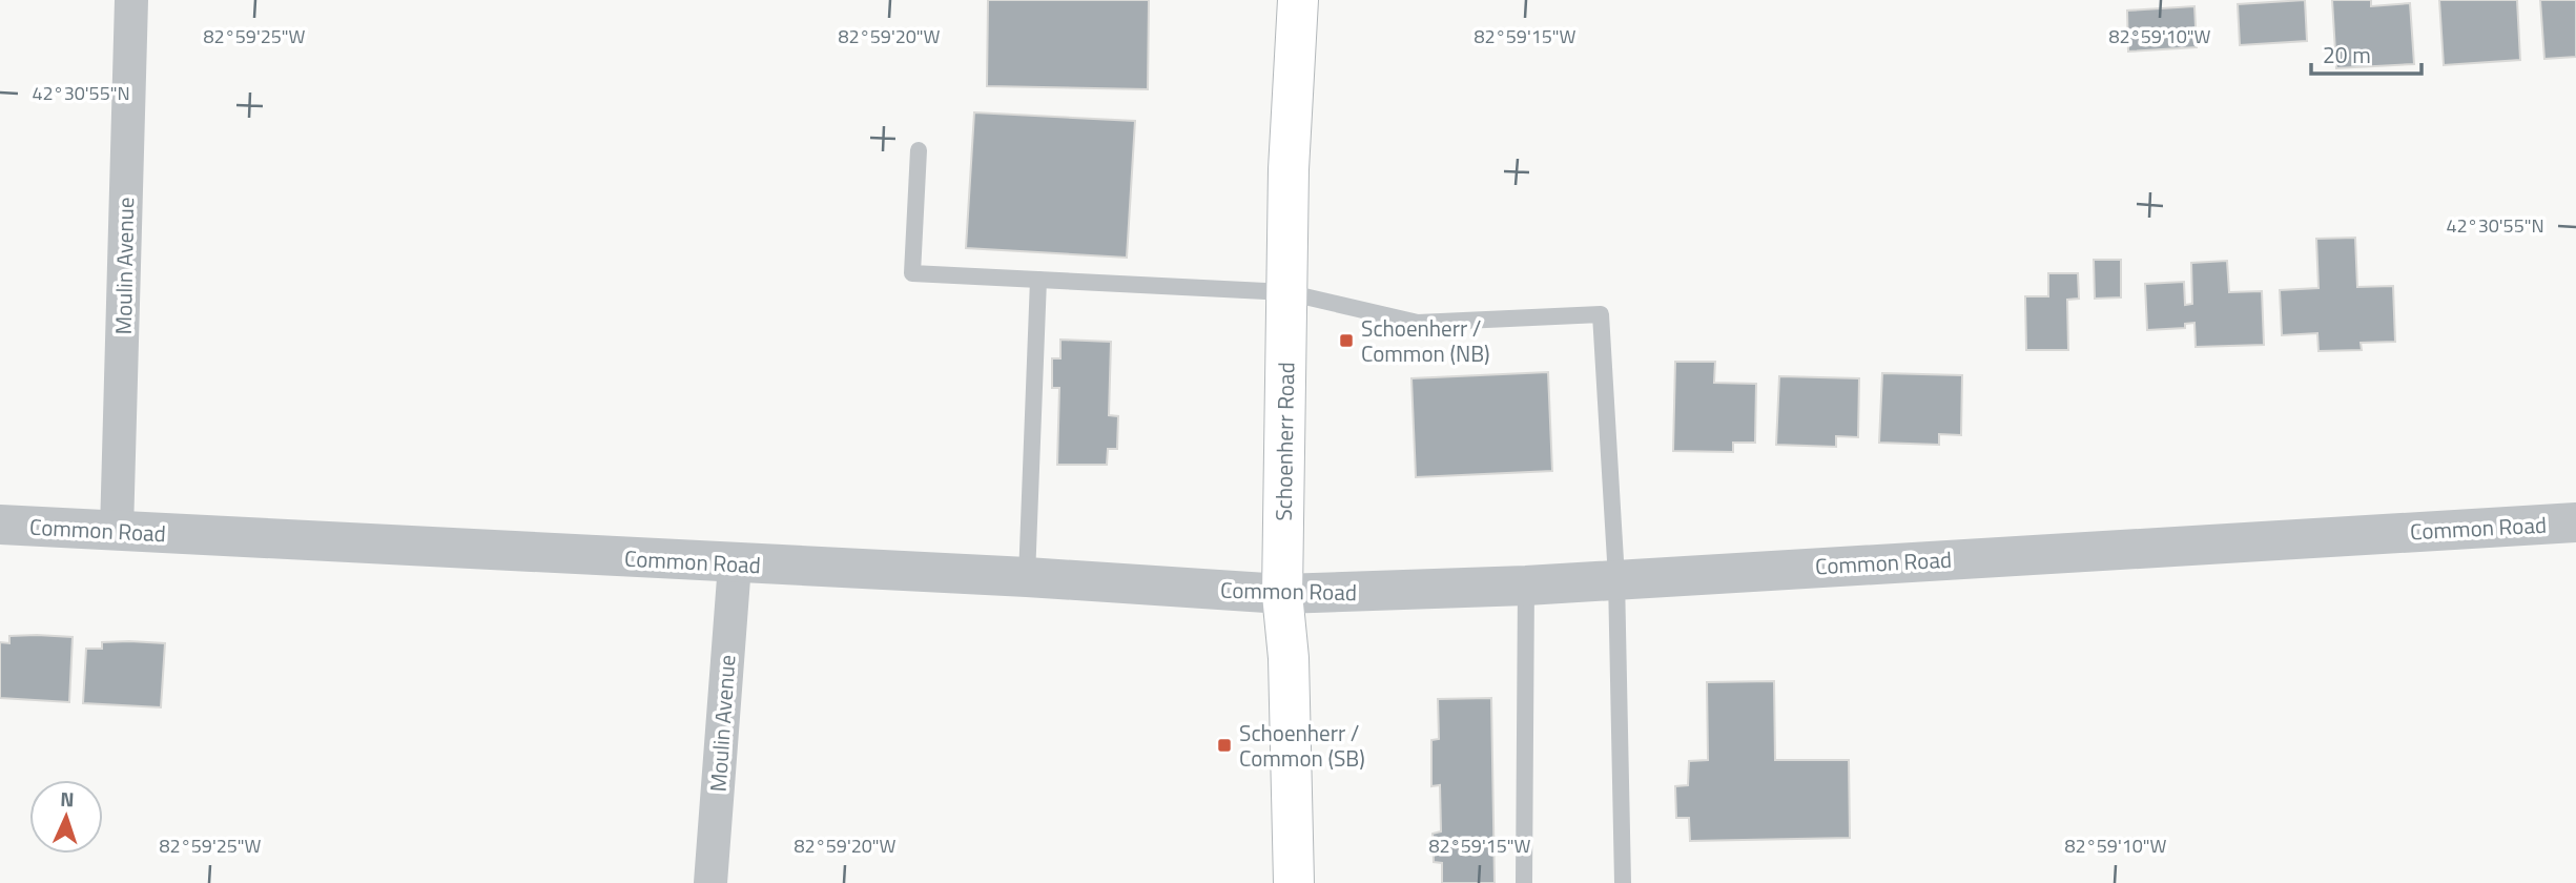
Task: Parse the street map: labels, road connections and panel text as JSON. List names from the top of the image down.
{
  "streets": {
    "main road": ["Schoenherr Road"],
    "street": ["Moulin Avenue", "Common Road"]
  },
  "crossings": [
    ["Moulin Avenue", "Common Road"],
    ["Schoenherr Road", "Common Road"]
  ],
  "places": {
    "transit": ["Schoenherr / Common (NB)", "Schoenherr / Common (SB)"]
  },
  "scale_bar": "20 m",
  "north": "top",
  "coordinates": [
    "82°59'25\"W",
    "82°59'20\"W",
    "82°59'15\"W",
    "82°59'10\"W",
    "42°30'55\"N"
  ]
}
